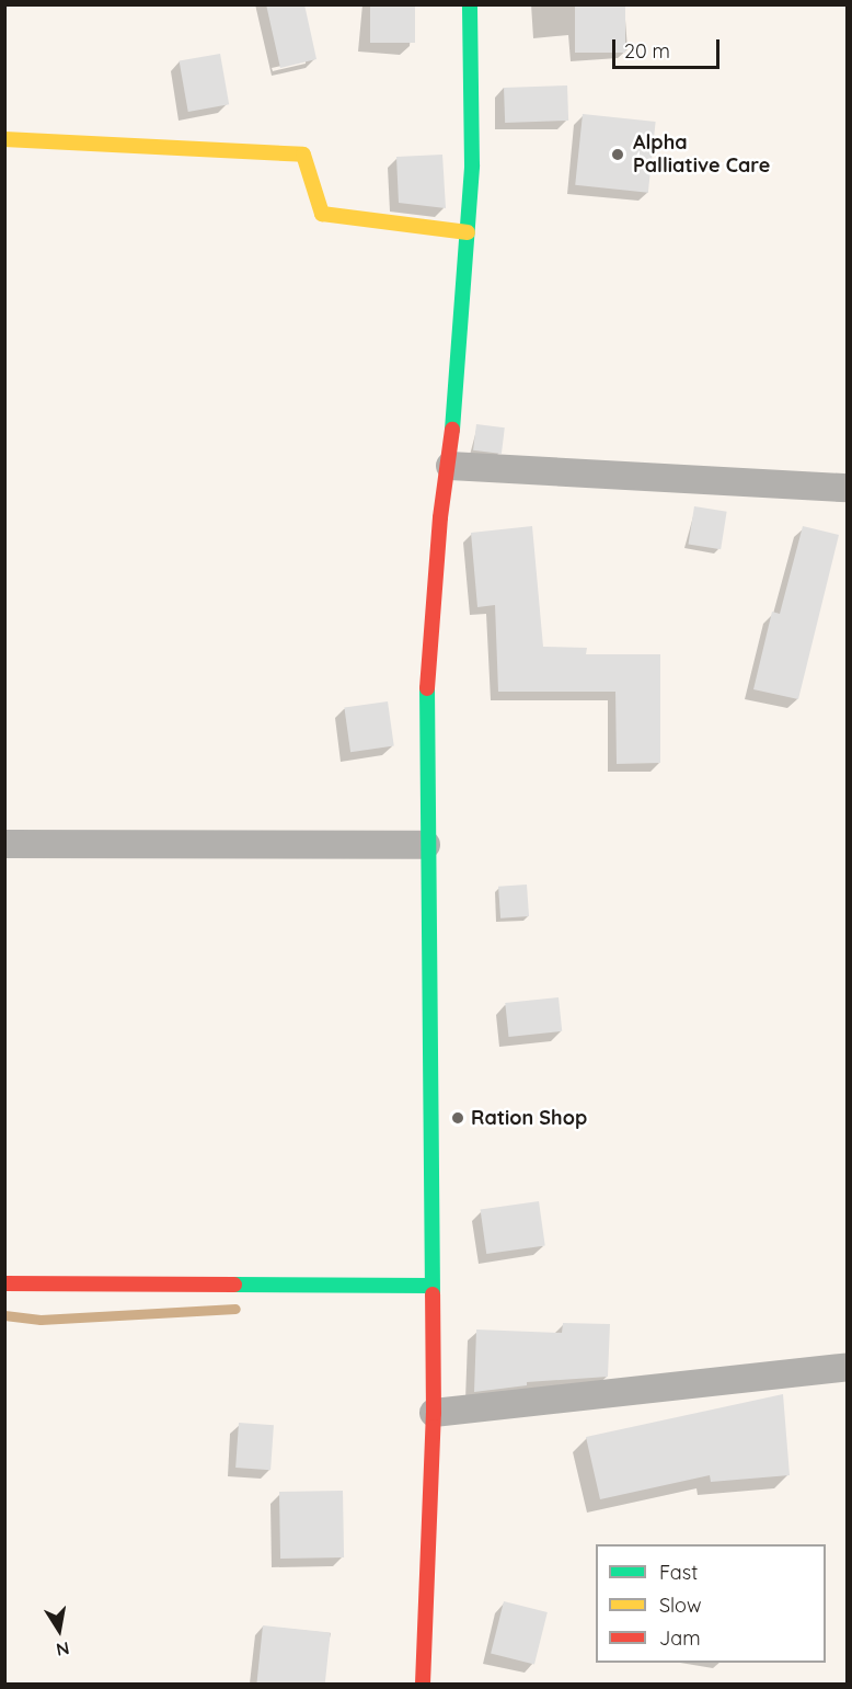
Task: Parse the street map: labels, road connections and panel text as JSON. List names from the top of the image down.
{
  "places": ["Alpha Palliative Care", "Ration Shop"],
  "legend": ["Fast", "Slow", "Jam"],
  "scale_bar": "20 m",
  "north": "bottom"
}
